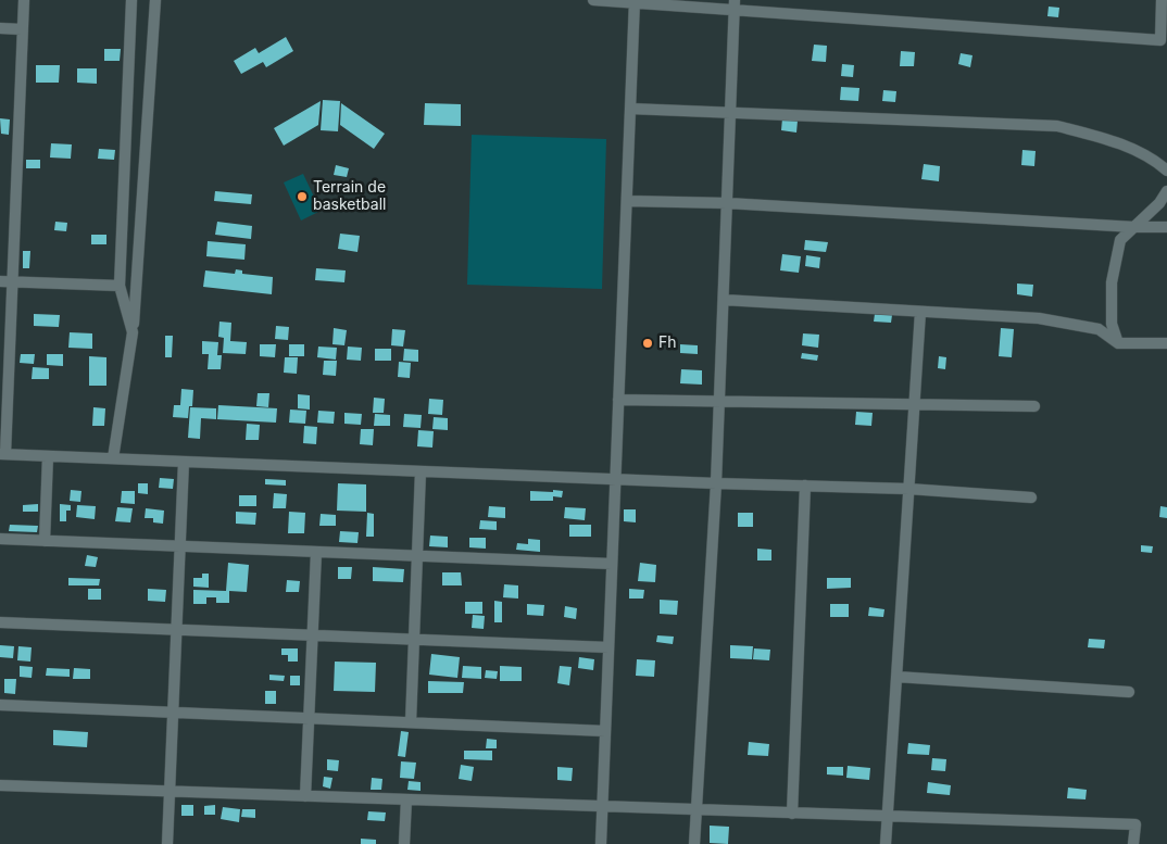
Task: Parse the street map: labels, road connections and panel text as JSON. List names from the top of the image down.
{
  "places": ["Terrain de basketball", "Fh"]
}
